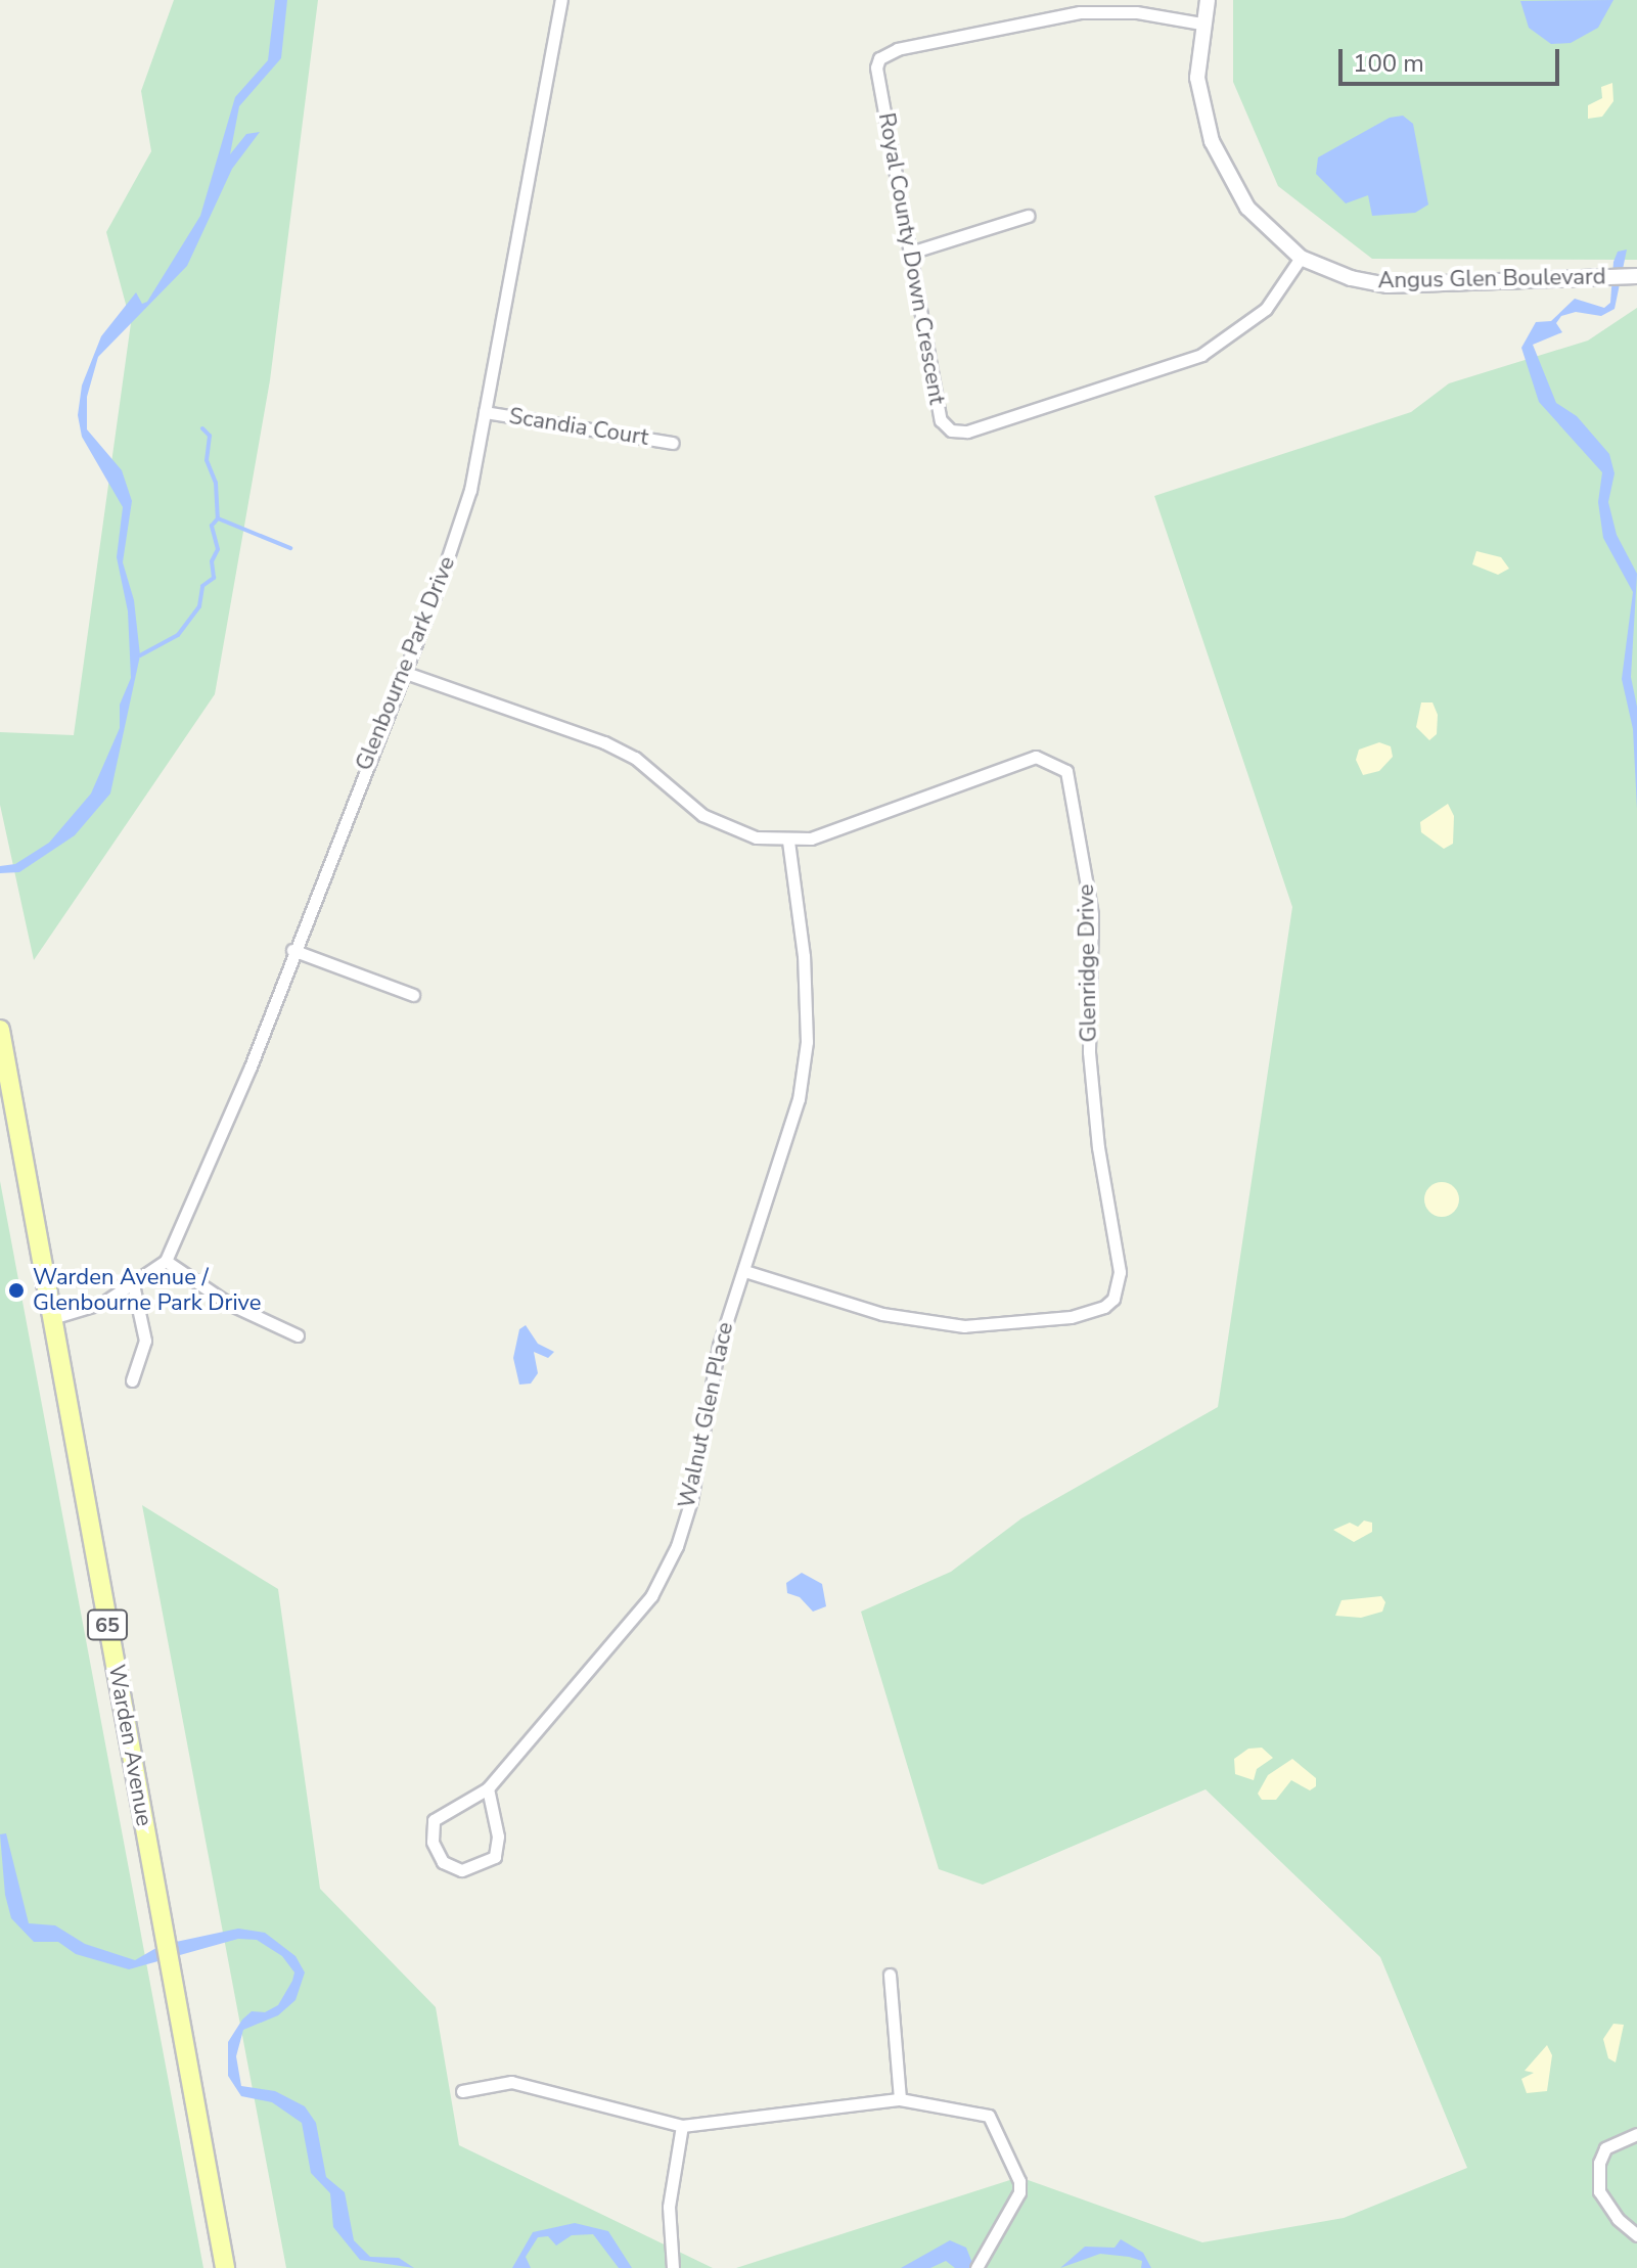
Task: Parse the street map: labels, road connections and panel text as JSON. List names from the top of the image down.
{
  "streets": {
    "main road": ["65", "Warden Avenue"],
    "street": [
      "Royal County Down Crescent",
      "Angus Glen Boulevard",
      "Scandia Court",
      "Glenbourne Park Drive",
      "Glenridge Drive",
      "Walnut Glen Place"
    ]
  },
  "crossings": [
    ["Royal County Down Crescent", "Angus Glen Boulevard"],
    ["Scandia Court", "Glenbourne Park Drive"],
    ["Glenbourne Park Drive", "Glenridge Drive"],
    ["Glenridge Drive", "Walnut Glen Place"]
  ],
  "places": ["Warden Avenue / Glenbourne Park Drive"],
  "scale_bar": "100 m"
}
